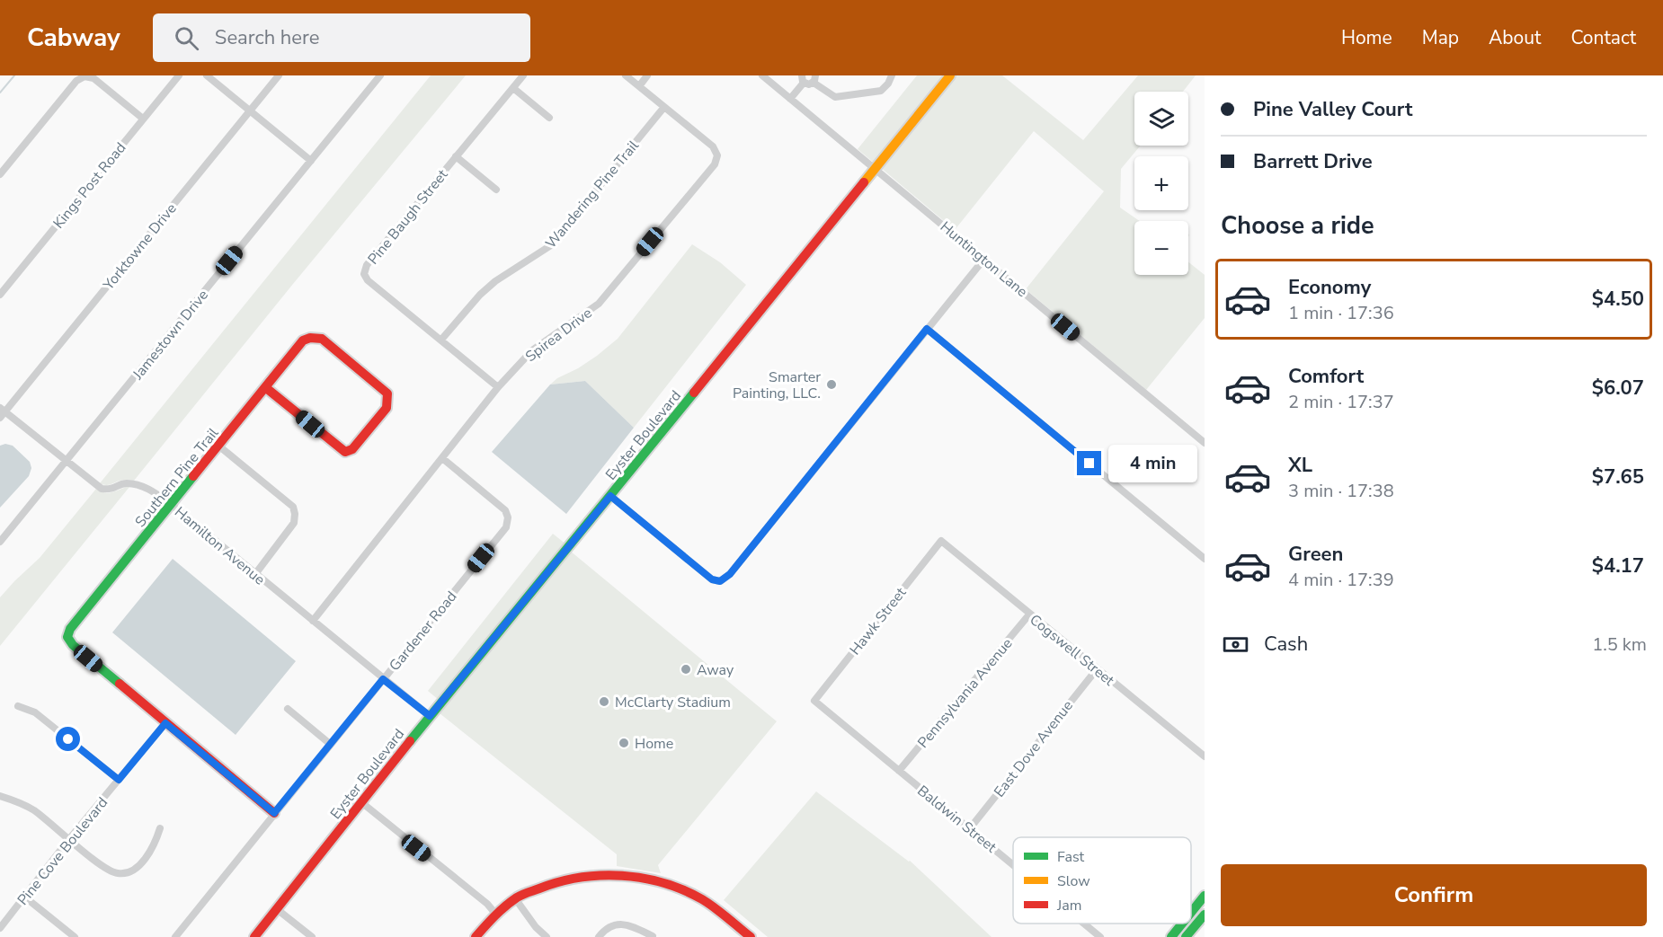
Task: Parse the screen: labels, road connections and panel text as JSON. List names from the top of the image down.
{
  "streets": {
    "street": [
      "Kings Post Road",
      "Wandering Pine Trail",
      "Pine Baugh Street",
      "Yorktowne Drive",
      "Huntington Lane",
      "Jamestown Drive",
      "Spirea Drive",
      "Eyster Boulevard",
      "Southern Pine Trail",
      "Hamilton Avenue",
      "Hawk Street",
      "Gardener Road",
      "Cogswell Street",
      "Pennsylvania Avenue",
      "East Dove Avenue",
      "Baldwin Street",
      "Pine Cove Boulevard"
    ]
  },
  "crossings": [
    ["Wandering Pine Trail", "Pine Baugh Street"],
    ["Wandering Pine Trail", "Spirea Drive"],
    ["Pine Baugh Street", "Spirea Drive"],
    ["Yorktowne Drive", "Hamilton Avenue"],
    ["Huntington Lane", "Eyster Boulevard"],
    ["Jamestown Drive", "Hamilton Avenue"],
    ["Spirea Drive", "Hamilton Avenue"],
    ["Spirea Drive", "Gardener Road"],
    ["Eyster Boulevard", "Hamilton Avenue"],
    ["Southern Pine Trail", "Hamilton Avenue"],
    ["Southern Pine Trail", "Pine Cove Boulevard"],
    ["Hamilton Avenue", "Gardener Road"],
    ["Hawk Street", "Cogswell Street"],
    ["Hawk Street", "Baldwin Street"],
    ["Cogswell Street", "Pennsylvania Avenue"],
    ["Cogswell Street", "East Dove Avenue"],
    ["Pennsylvania Avenue", "Baldwin Street"],
    ["East Dove Avenue", "Baldwin Street"]
  ],
  "places": [
    "Smarter Painting, LLC.",
    "Away",
    "McClarty Stadium",
    "Home"
  ],
  "legend": ["Fast", "Slow", "Jam"],
  "page": {
    "header": "Cabway",
    "search": "Search here",
    "nav": [
      "Home",
      "Map",
      "About",
      "Contact"
    ],
    "banner": ["Pine Valley Court", "Barrett Drive"],
    "map_buttons": ["+", "−"],
    "heading": "Choose a ride",
    "list": [
      {
        "name": "Economy",
        "note": "1 min · 17:36",
        "value": "$4.50"
      },
      {
        "name": "Comfort",
        "note": "2 min · 17:37",
        "value": "$6.07"
      },
      {
        "name": "XL",
        "note": "3 min · 17:38",
        "value": "$7.65"
      },
      {
        "name": "Green",
        "note": "4 min · 17:39",
        "value": "$4.17"
      }
    ],
    "bubble": "4 min",
    "pay": ["Cash", "1.5 km"],
    "buttons": "Confirm"
  }
}
